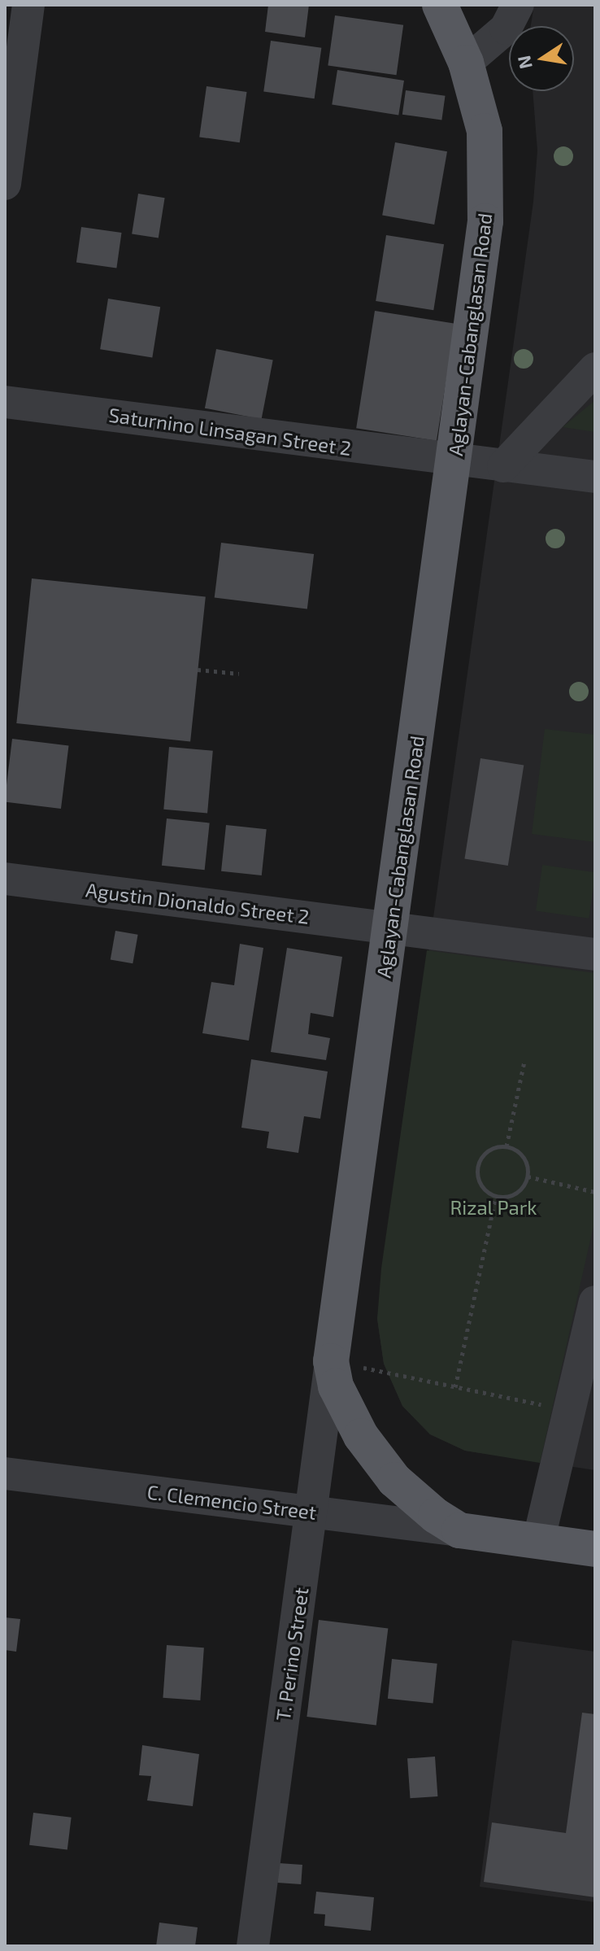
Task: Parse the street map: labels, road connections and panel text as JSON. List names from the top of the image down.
{
  "streets": {
    "main road": ["Aglayan-Cabanglasan Road"],
    "street": [
      "Saturnino Linsagan Street 2",
      "Agustin Dionaldo Street 2",
      "C. Clemencio Street",
      "T. Perino Street"
    ]
  },
  "crossings": [
    ["Aglayan-Cabanglasan Road", "Saturnino Linsagan Street 2"],
    ["Aglayan-Cabanglasan Road", "Agustin Dionaldo Street 2"],
    ["Aglayan-Cabanglasan Road", "C. Clemencio Street"],
    ["Aglayan-Cabanglasan Road", "T. Perino Street"],
    ["C. Clemencio Street", "T. Perino Street"]
  ],
  "parks": ["Rizal Park"],
  "north": "left"
}
